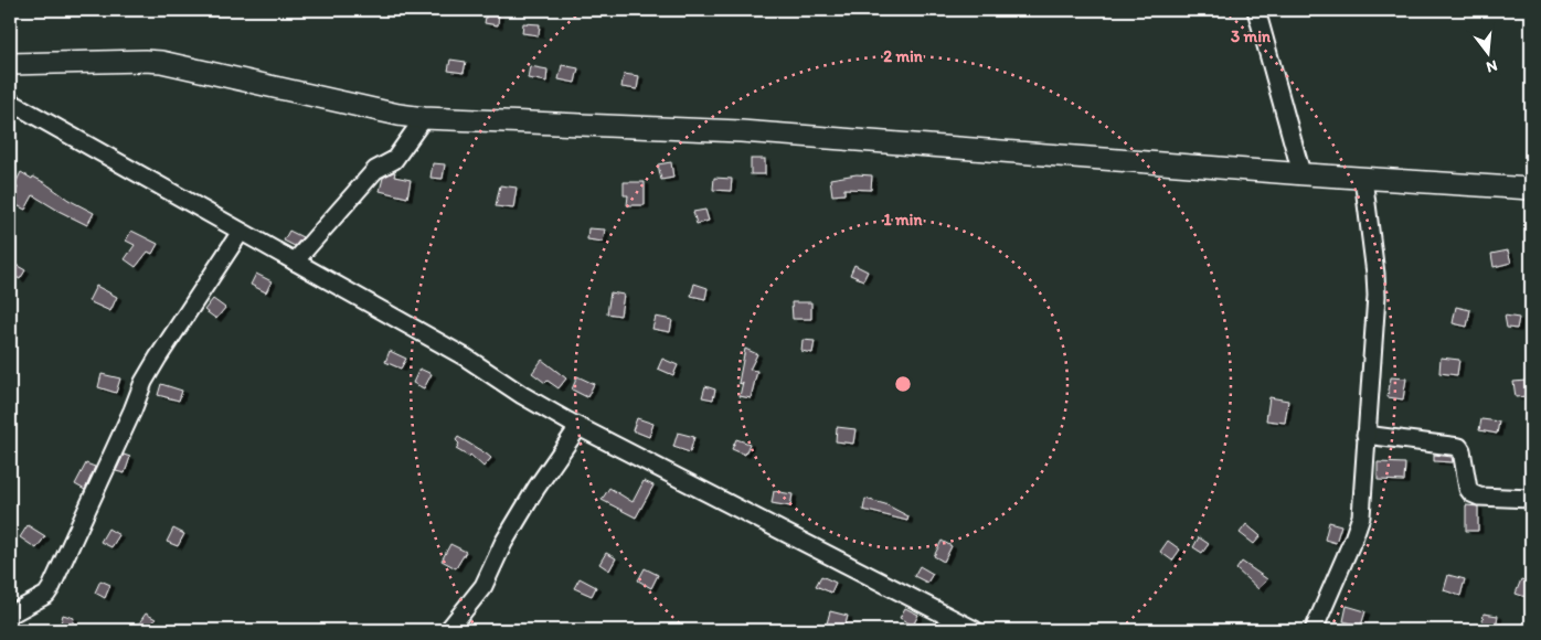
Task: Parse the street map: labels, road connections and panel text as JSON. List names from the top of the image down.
{
  "north": "bottom",
  "rings": ["3 min", "2 min", "1 min"]
}
